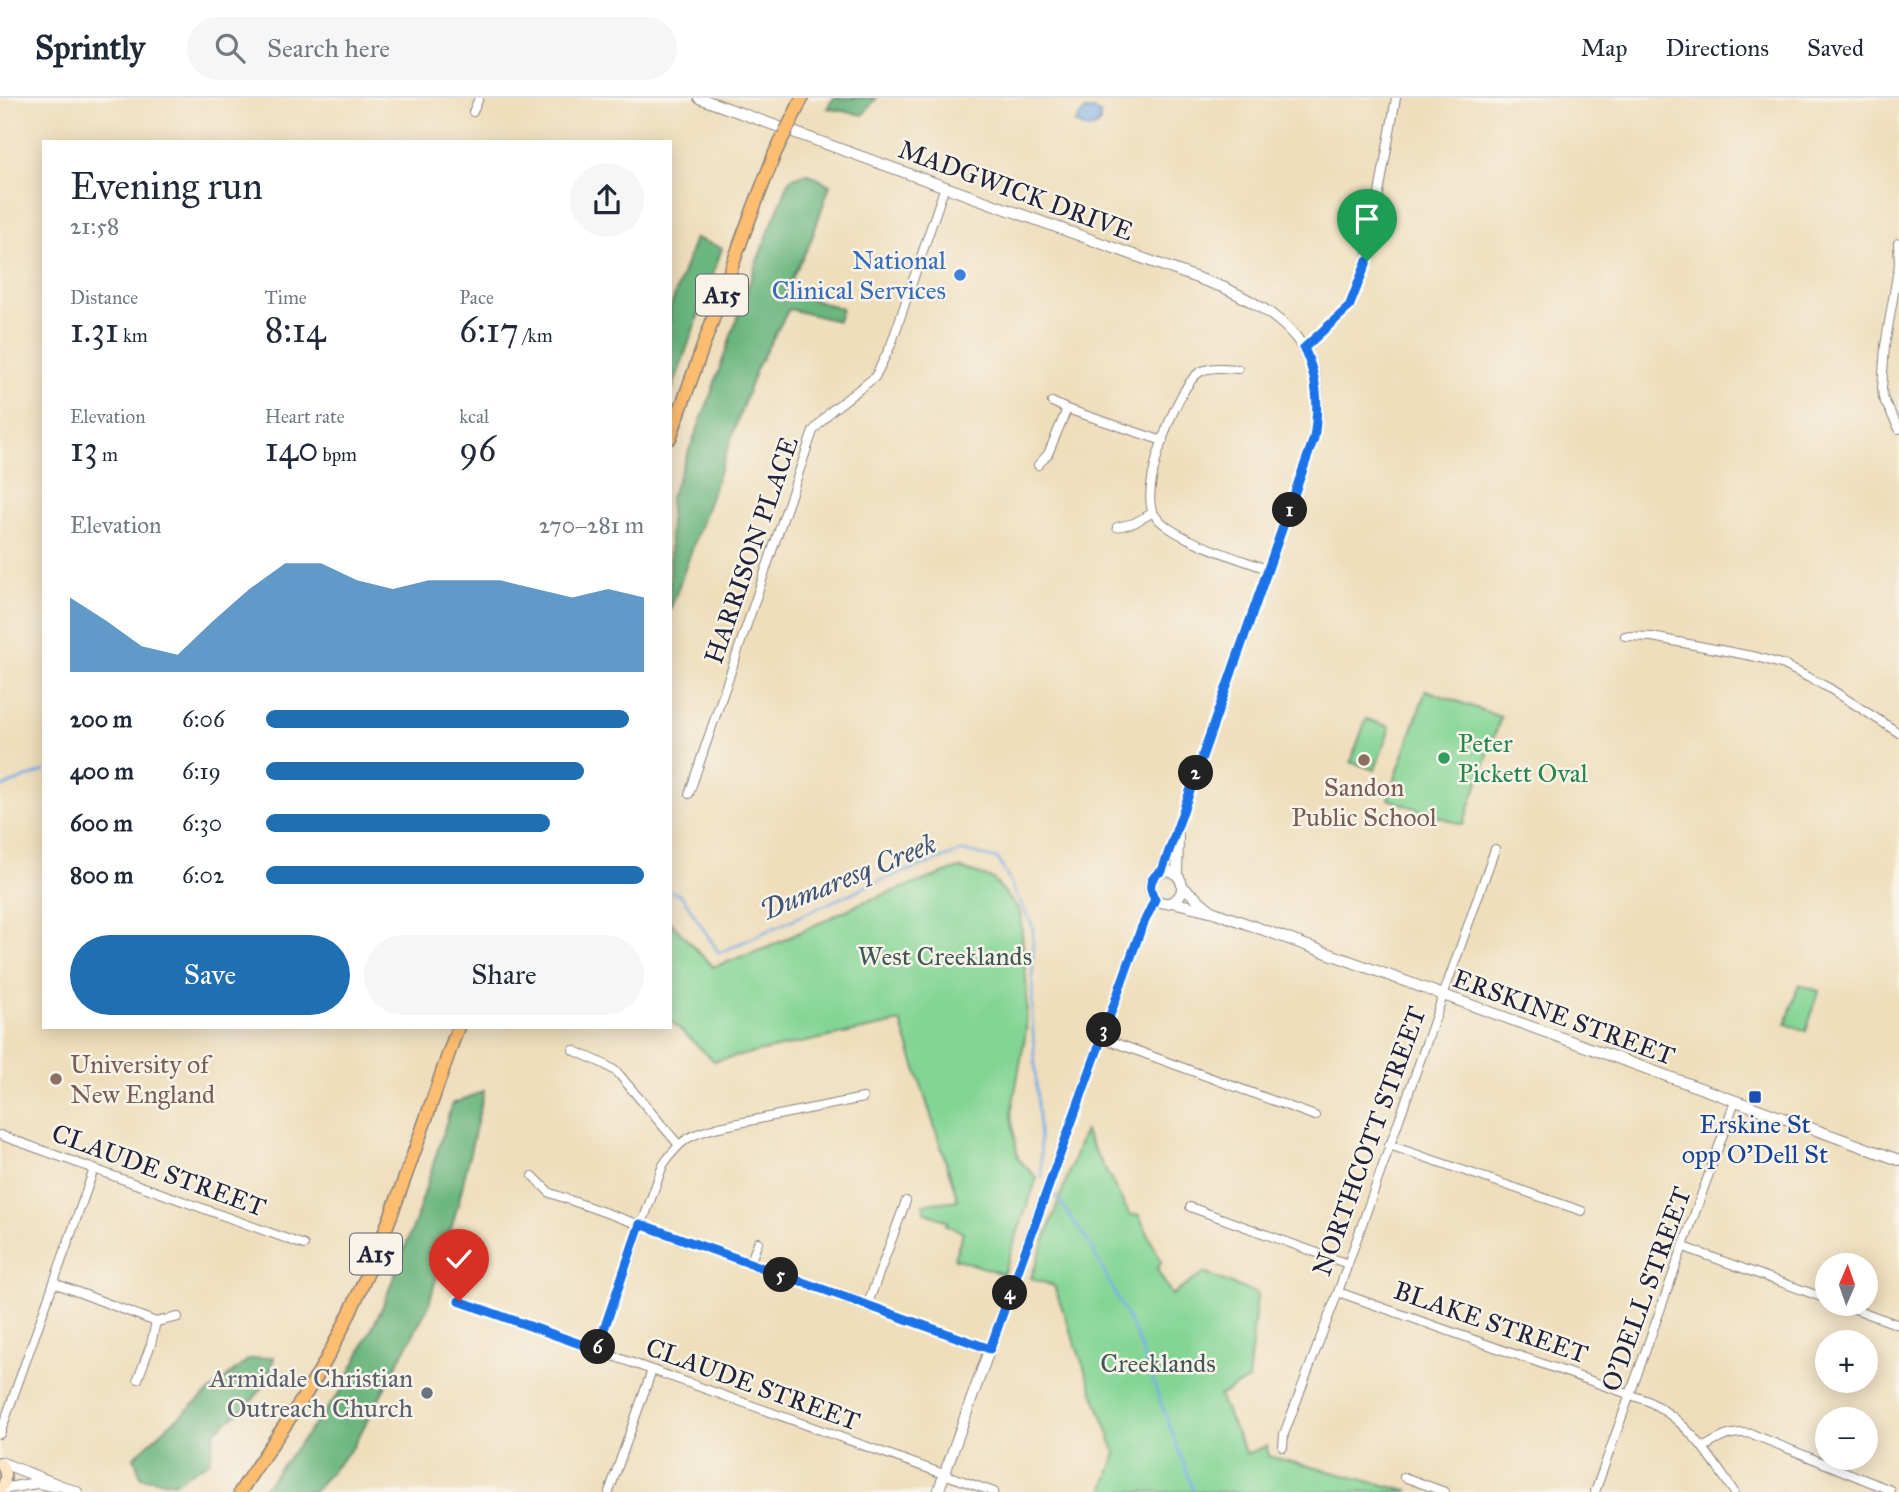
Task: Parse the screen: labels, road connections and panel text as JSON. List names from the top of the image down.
{
  "streets": {
    "highway": ["A15"],
    "street": [
      "MADGWICK DRIVE",
      "HARRISON PLACE",
      "ERSKINE STREET",
      "NORTHCOTT STREET",
      "CLAUDE STREET",
      "O'DELL STREET",
      "BLAKE STREET"
    ]
  },
  "crossings": [
    ["MADGWICK DRIVE", "HARRISON PLACE"],
    ["MADGWICK DRIVE", "ERSKINE STREET"],
    ["ERSKINE STREET", "NORTHCOTT STREET"],
    ["ERSKINE STREET", "O'DELL STREET"],
    ["NORTHCOTT STREET", "BLAKE STREET"],
    ["O'DELL STREET", "BLAKE STREET"]
  ],
  "water": ["Dumaresq Creek"],
  "parks": ["West Creeklands", "Creeklands"],
  "places": {
    "other": [
      "National Clinical Services",
      "Peter Pickett Oval",
      "Sandon Public School",
      "University of New England",
      "Armidale Christian Outreach Church"
    ],
    "transit": ["Erskine St opp O'Dell St"]
  },
  "north": "top",
  "page": {
    "header": "Sprintly",
    "search": "Search here",
    "nav": ["Map", "Directions", "Saved"],
    "heading": ["Evening run", "21:58"],
    "stats": [
      ["Distance", "1.31 km"],
      ["Time", "8:14"],
      ["Pace", "6:17 /km"],
      ["Elevation", "13 m"],
      ["Heart rate", "140 bpm"],
      ["kcal", "96"]
    ],
    "pins": [
      "1",
      "2",
      "3",
      "5",
      "4",
      "6"
    ],
    "chart": ["Elevation", "270–281 m"],
    "list": [
      {
        "name": "200 m",
        "note": "6:06"
      },
      {
        "name": "400 m",
        "note": "6:19"
      },
      {
        "name": "600 m",
        "note": "6:30"
      },
      {
        "name": "800 m",
        "note": "6:02"
      }
    ],
    "buttons": ["Save", "Share"],
    "map_buttons": ["+", "−"]
  }
}
